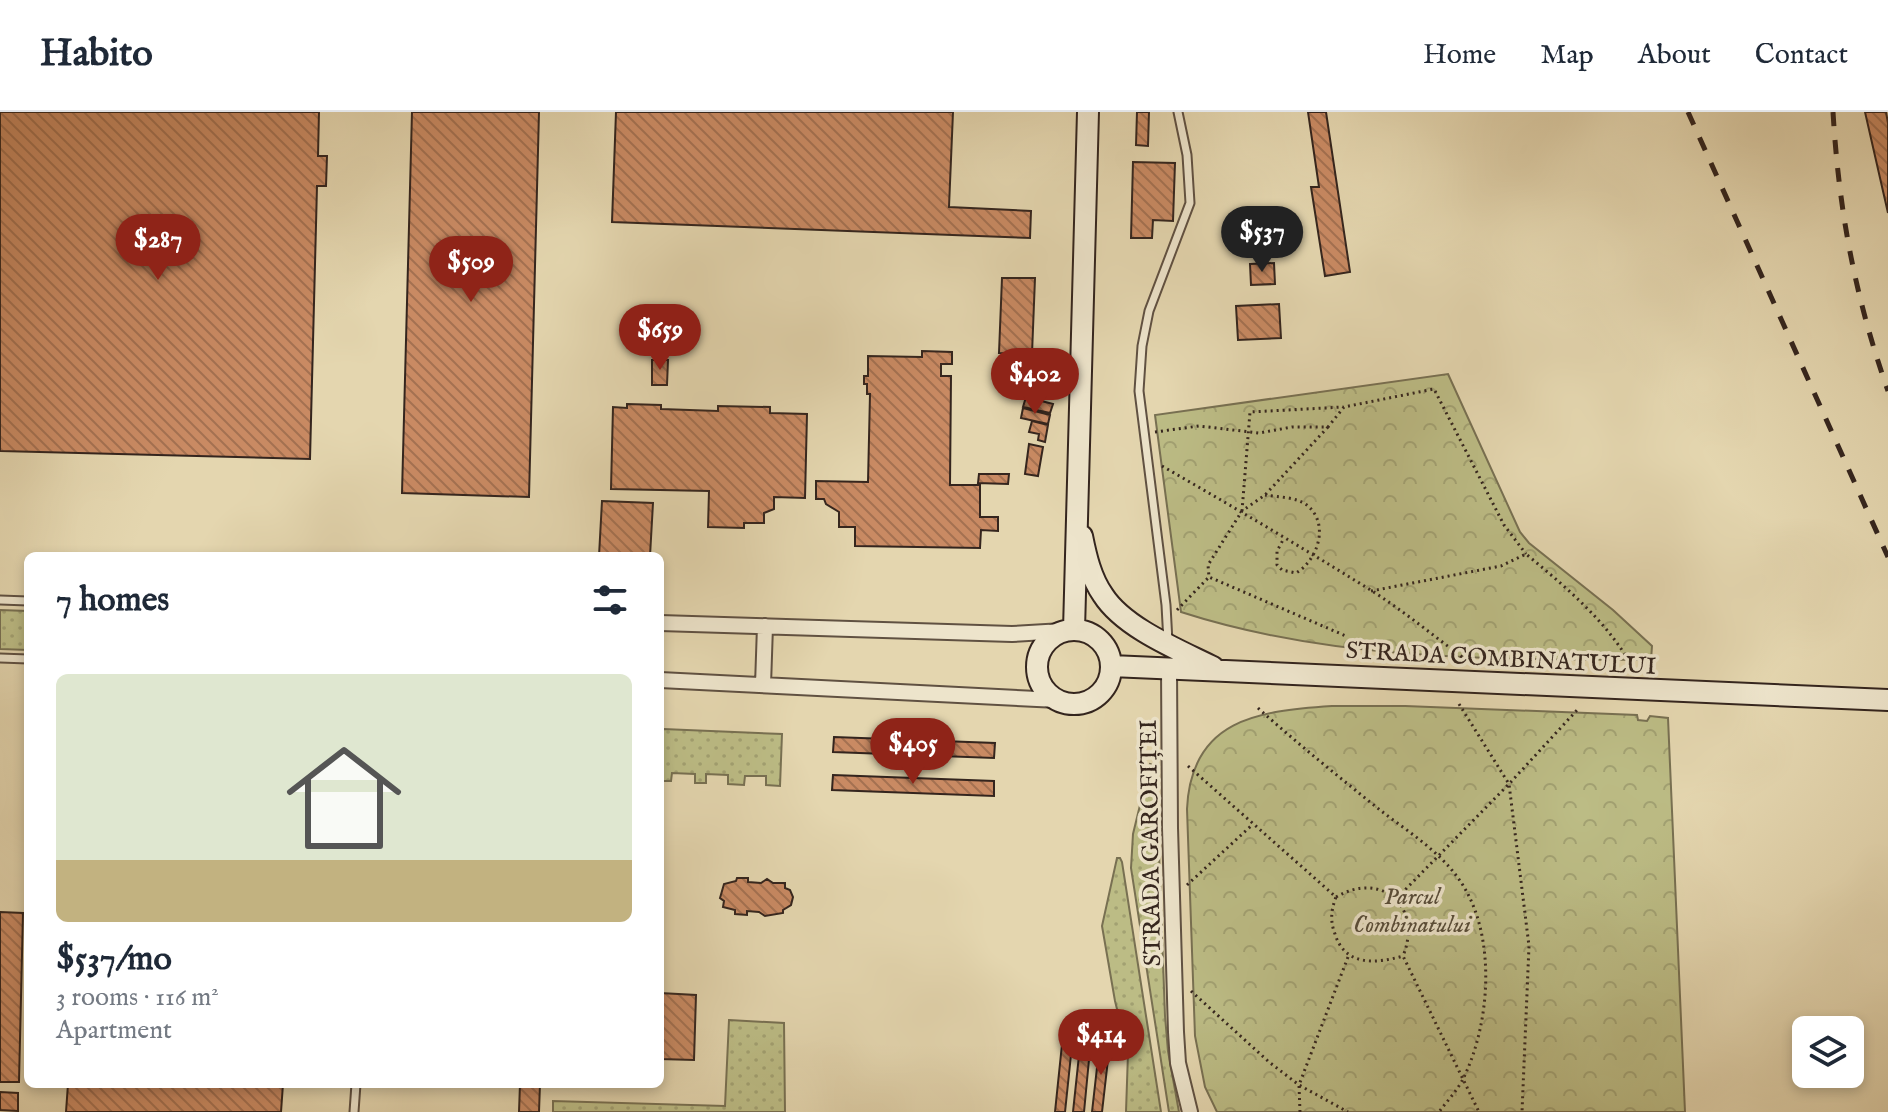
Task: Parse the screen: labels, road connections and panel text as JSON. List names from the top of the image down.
{
  "streets": {
    "street": ["STRADA COMBINATULUI", "STRADA GAROFIȚEI"]
  },
  "crossings": [
    ["STRADA COMBINATULUI", "STRADA GAROFIȚEI"]
  ],
  "parks": ["Parcul Combinatului"],
  "page": {
    "header": "Habito",
    "nav": [
      "Home",
      "Map",
      "About",
      "Contact"
    ],
    "price": [
      "$537",
      "$287",
      "$509",
      "$659",
      "$402",
      "$405",
      "$414"
    ],
    "heading": "7 homes",
    "list": [
      {
        "name": "$537/mo",
        "note": "3 rooms · 116 m² · Apartment"
      }
    ]
  }
}
